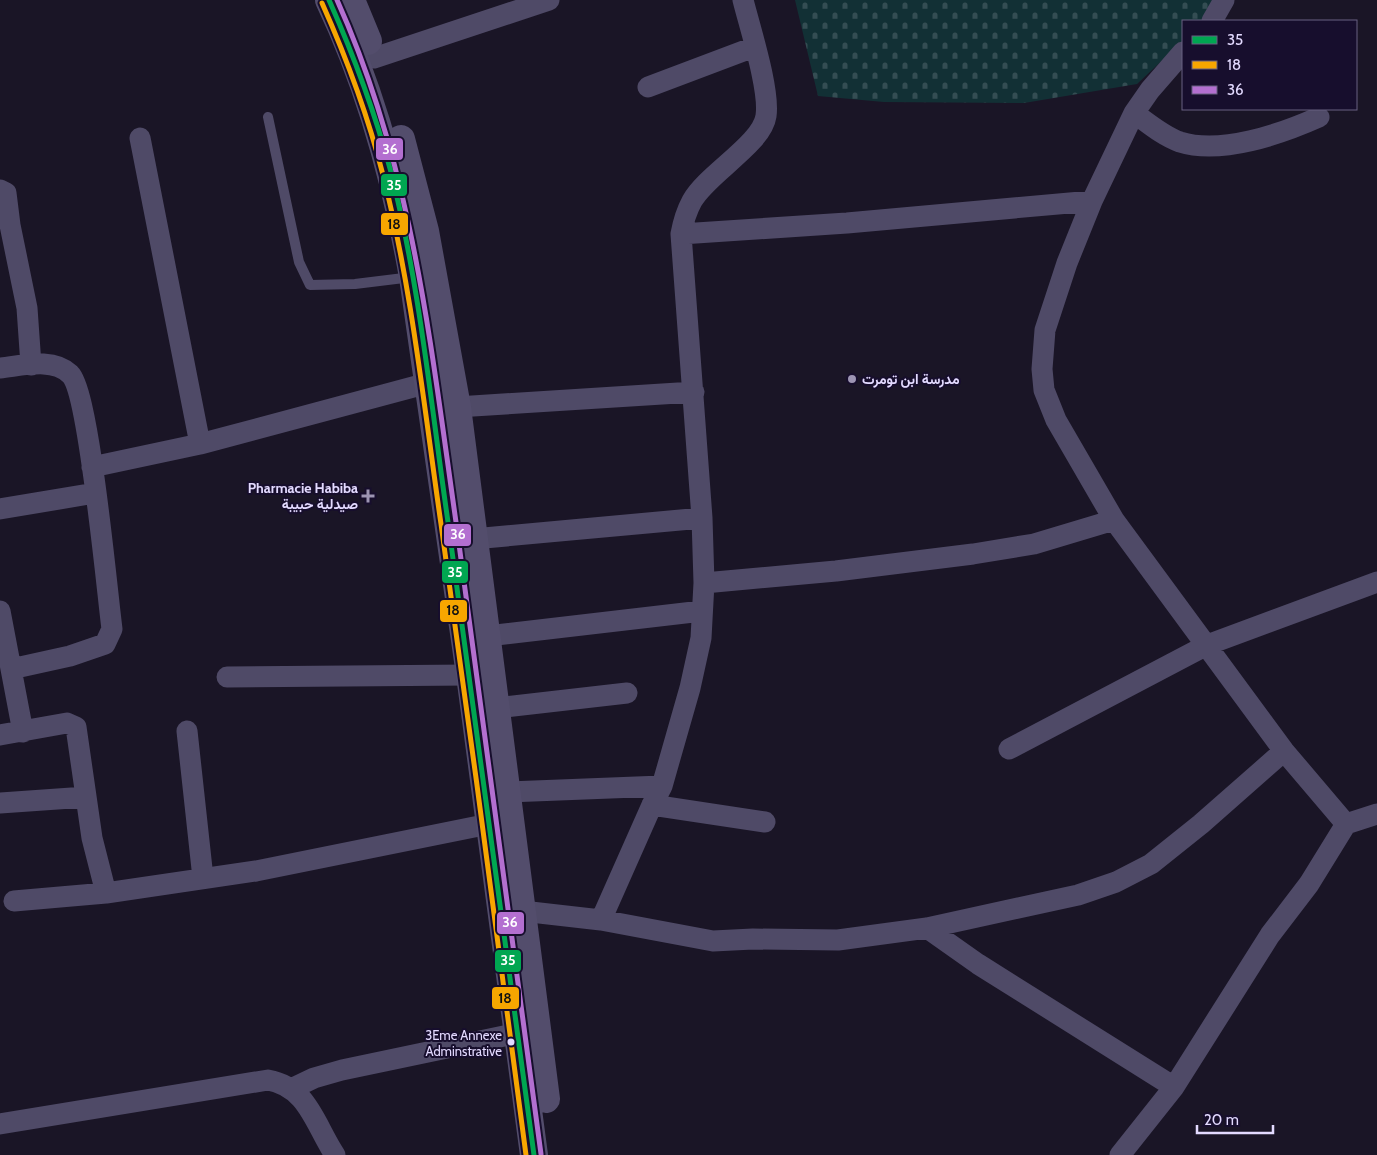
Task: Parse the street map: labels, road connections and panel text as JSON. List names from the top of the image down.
{
  "places": {
    "other": ["مدرسة ابن تومرت", "3Eme Annexe Adminstrative"],
    "health": ["Pharmacie Habiba صيدلية حبيبة"]
  },
  "lines": ["transit line 35", "transit line 36", "transit line 18"],
  "legend": ["35", "18", "36"],
  "scale_bar": "20 m"
}
